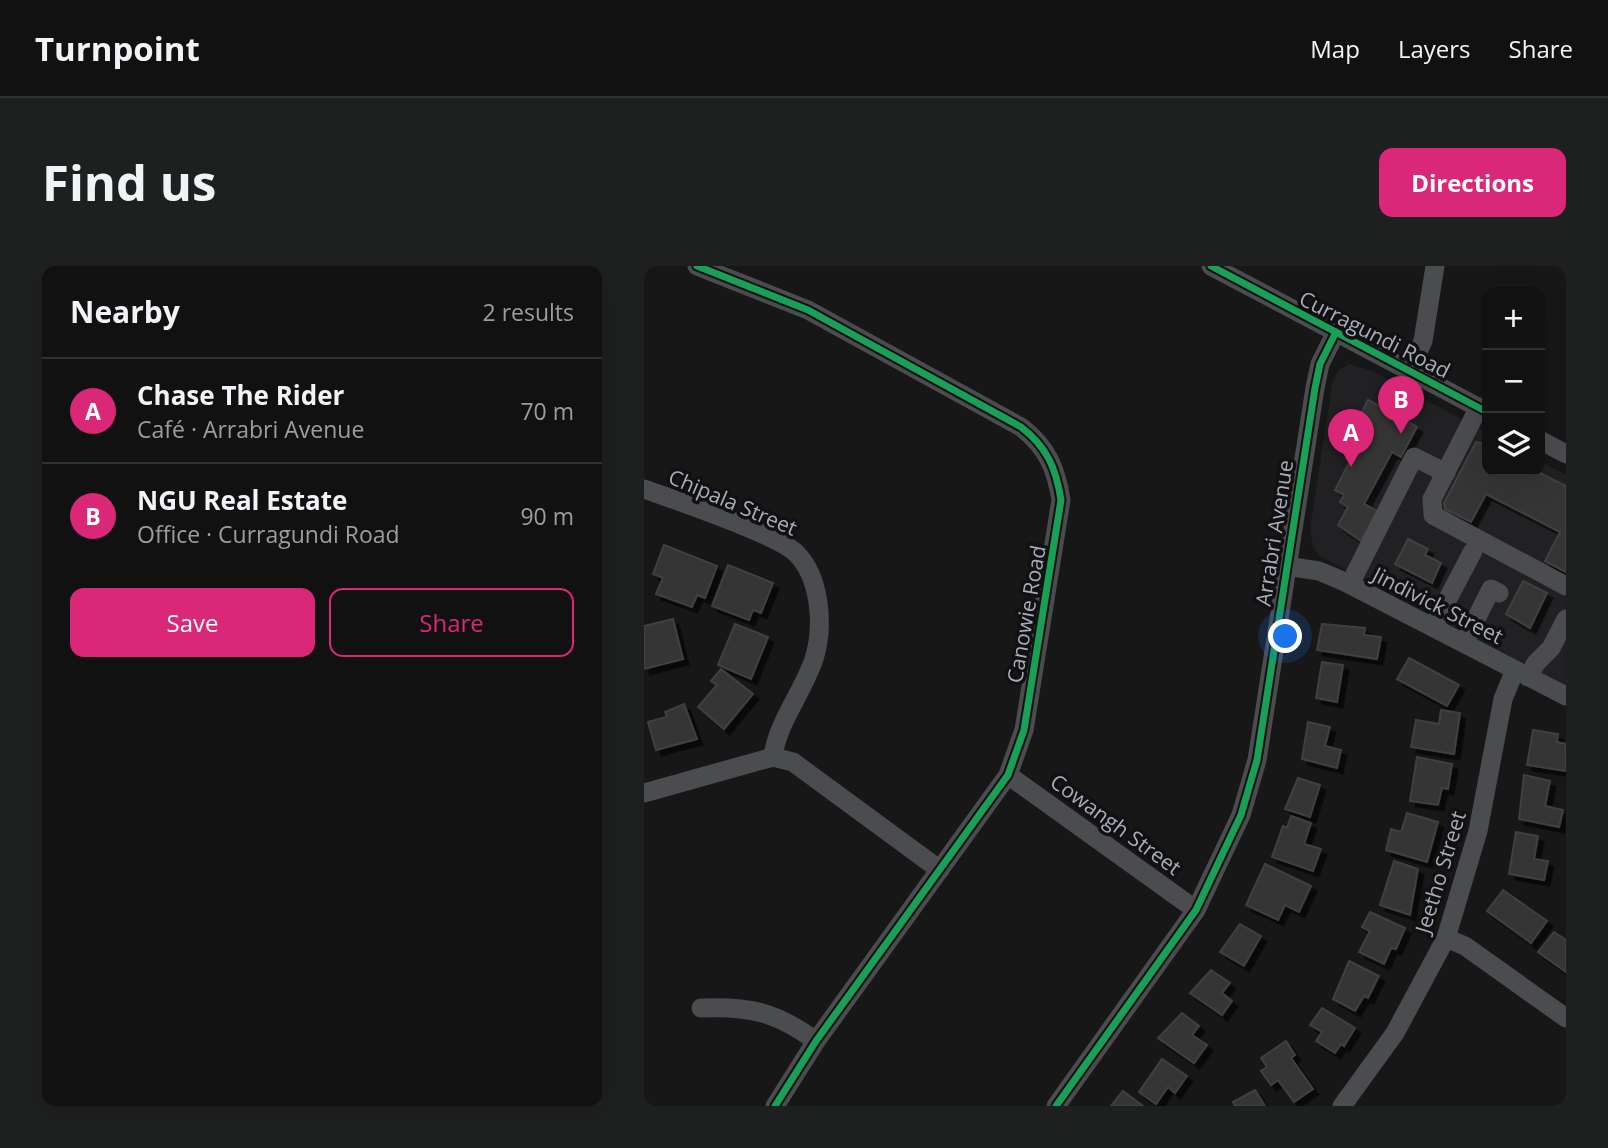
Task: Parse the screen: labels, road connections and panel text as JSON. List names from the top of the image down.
{
  "streets": {
    "street": [
      "Curragundi Road",
      "Chipala Street",
      "Arrabri Avenue",
      "Jindivick Street",
      "Canowie Road",
      "Cowangh Street",
      "Jeetho Street"
    ]
  },
  "crossings": [
    ["Curragundi Road", "Arrabri Avenue"],
    ["Arrabri Avenue", "Jindivick Street"],
    ["Arrabri Avenue", "Cowangh Street"],
    ["Jindivick Street", "Jeetho Street"],
    ["Canowie Road", "Cowangh Street"]
  ],
  "page": {
    "header": "Turnpoint",
    "nav": ["Map", "Layers", "Share"],
    "buttons": [
      "Directions",
      ["Save", "Share"]
    ],
    "title": "Find us",
    "heading": ["Nearby", "2 results"],
    "map_buttons": ["+", "−"],
    "list": [
      {
        "mark": "A",
        "name": "Chase The Rider",
        "note": "Café · Arrabri Avenue",
        "value": "70 m"
      },
      {
        "mark": "B",
        "name": "NGU Real Estate",
        "note": "Office · Curragundi Road",
        "value": "90 m"
      }
    ],
    "pins": ["B", "A"]
  }
}
